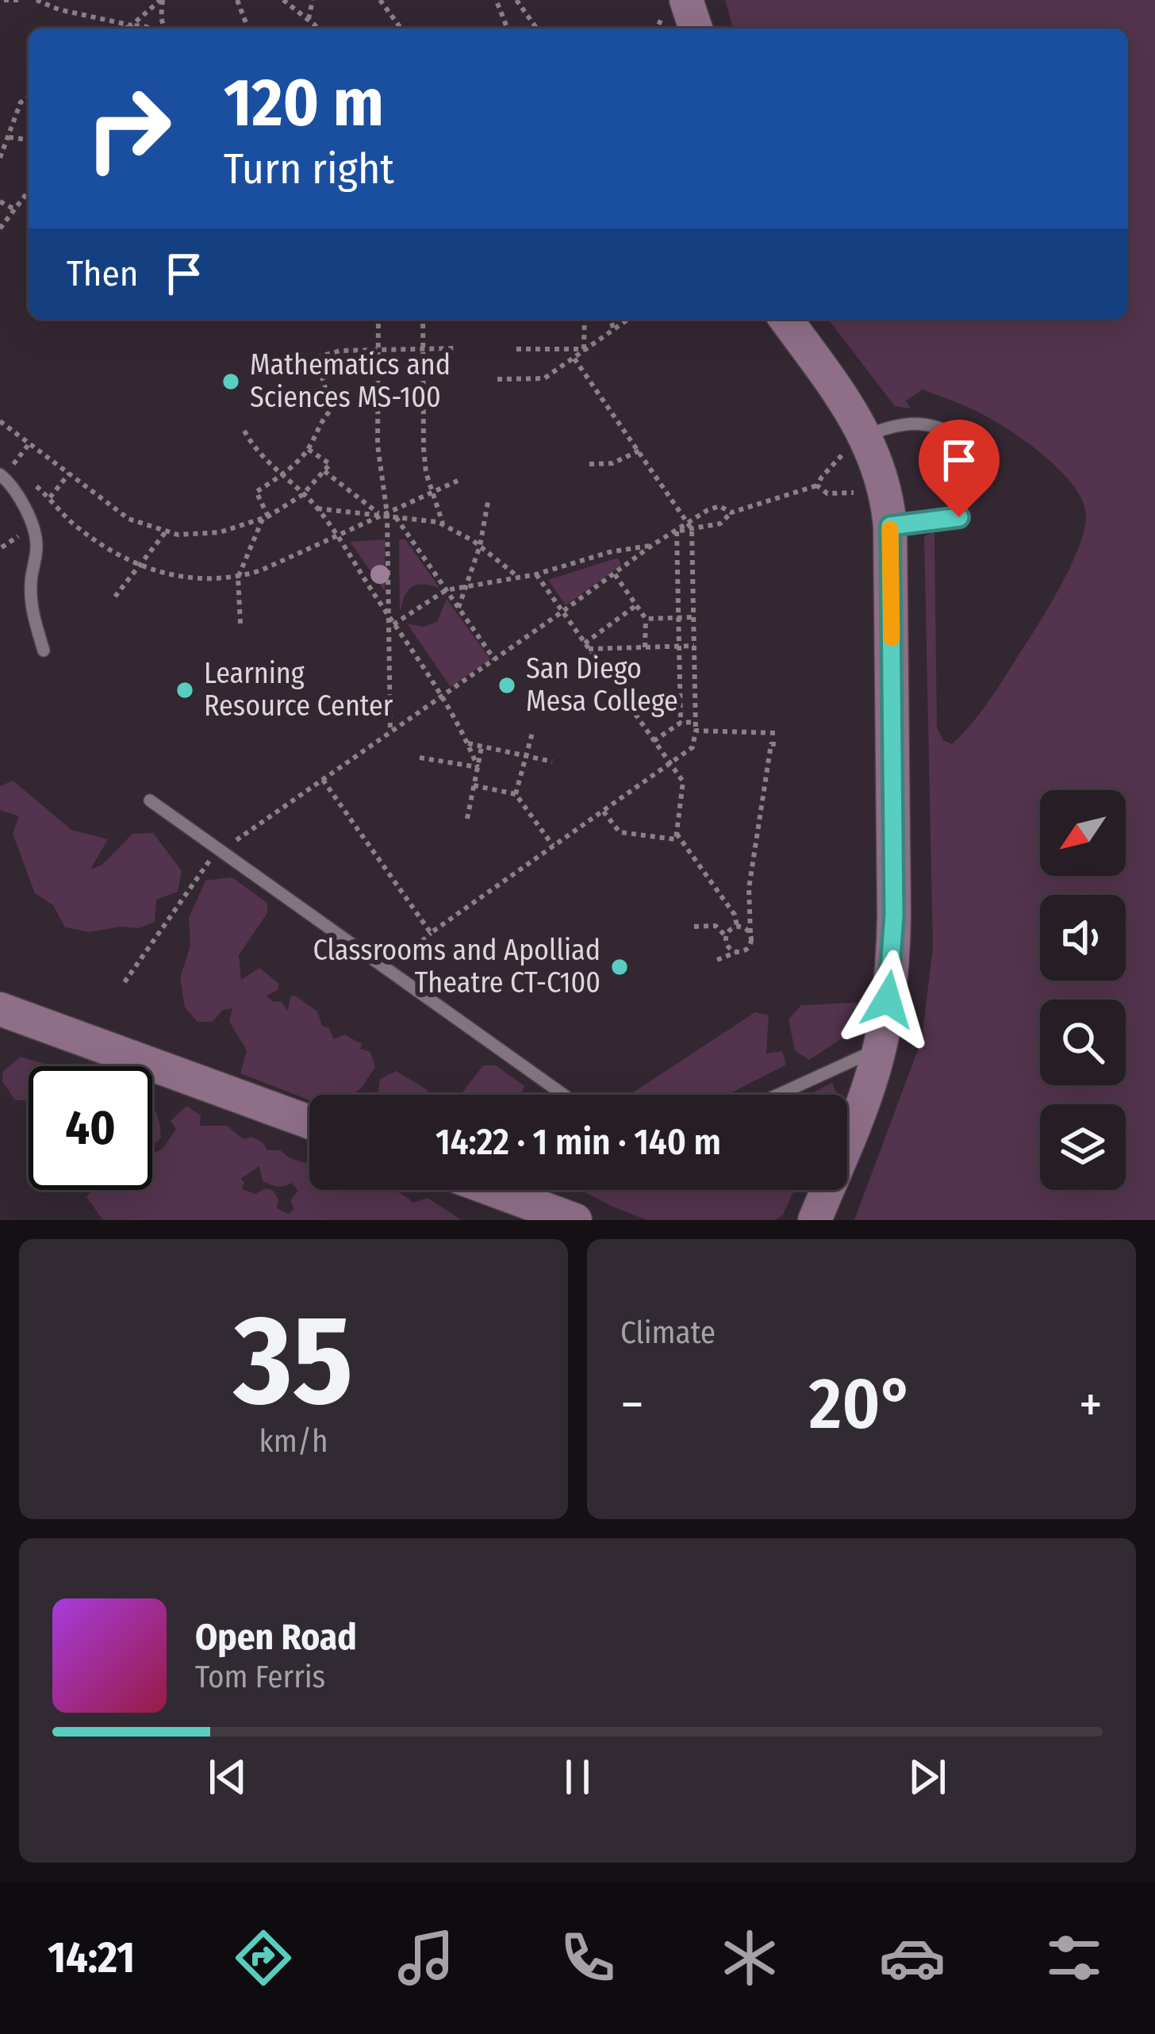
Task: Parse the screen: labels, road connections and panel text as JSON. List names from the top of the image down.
{
  "places": [
    "Mathematics and Sciences MS-100",
    "San Diego Mesa College",
    "Learning Resource Center",
    "Classrooms and Apolliad Theatre CT-C100"
  ],
  "north": "bottom left",
  "page": {
    "turn": ["120 m", "Turn right"],
    "then": "Then",
    "limit": "40",
    "trip": "14:22 · 1 min · 140 m",
    "tile": [
      ["35", "km/h"],
      "Climate"
    ],
    "heat": ["−", "20°", "+"],
    "song": ["Open Road", "Tom Ferris"],
    "tabs": "14:21"
  }
}
